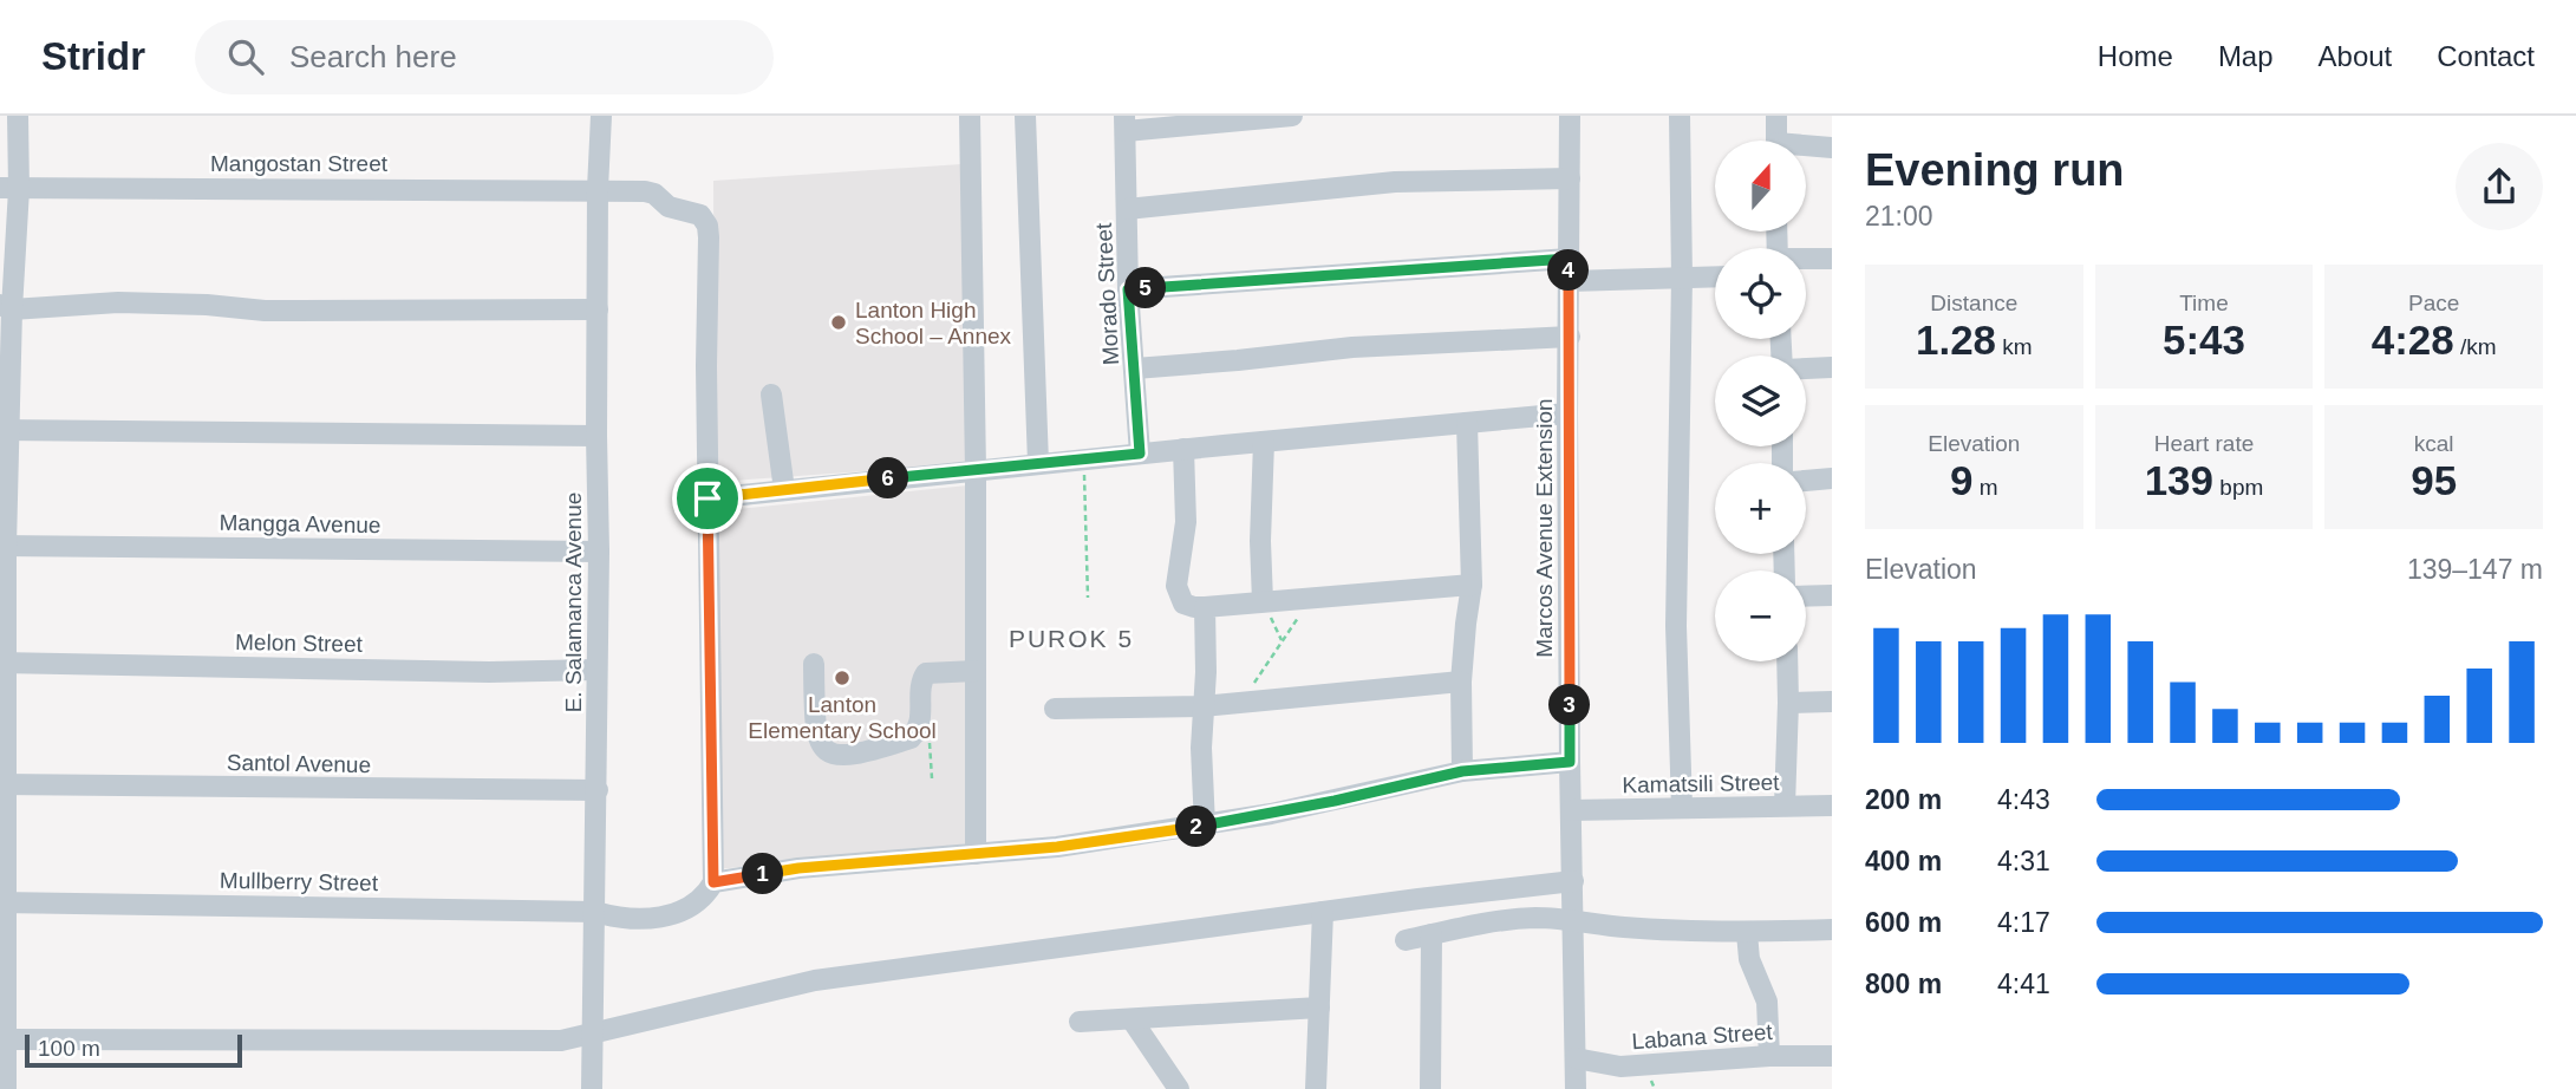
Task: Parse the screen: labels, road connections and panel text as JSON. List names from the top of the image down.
{
  "streets": {
    "street": [
      "Mangostan Street",
      "Morado Street",
      "Mangga Avenue",
      "Marcos Avenue Extension",
      "E. Salamanca Avenue",
      "Melon Street",
      "Santol Avenue",
      "Kamatsili Street",
      "Mullberry Street",
      "Labana Street"
    ]
  },
  "crossings": [
    ["Mangostan Street", "E. Salamanca Avenue"],
    ["Mangga Avenue", "E. Salamanca Avenue"],
    ["Marcos Avenue Extension", "Kamatsili Street"],
    ["Marcos Avenue Extension", "Labana Street"],
    ["E. Salamanca Avenue", "Melon Street"],
    ["E. Salamanca Avenue", "Santol Avenue"],
    ["E. Salamanca Avenue", "Mullberry Street"]
  ],
  "districts": ["PUROK 5"],
  "places": ["Lanton High School – Annex", "Lanton Elementary School"],
  "scale_bar": "100 m",
  "north": "top",
  "page": {
    "header": "Stridr",
    "search": "Search here",
    "nav": [
      "Home",
      "Map",
      "About",
      "Contact"
    ],
    "heading": ["Evening run", "21:00"],
    "map_buttons": ["+", "−"],
    "pins": [
      "4",
      "5",
      "6",
      "3",
      "2",
      "1"
    ],
    "stats": [
      ["Distance", "1.28 km"],
      ["Time", "5:43"],
      ["Pace", "4:28 /km"],
      ["Elevation", "9 m"],
      ["Heart rate", "139 bpm"],
      ["kcal", "95"]
    ],
    "chart": ["Elevation", "139–147 m"],
    "list": [
      {
        "name": "200 m",
        "note": "4:43"
      },
      {
        "name": "400 m",
        "note": "4:31"
      },
      {
        "name": "600 m",
        "note": "4:17"
      },
      {
        "name": "800 m",
        "note": "4:41"
      }
    ],
    "scale": "100 m"
  }
}
